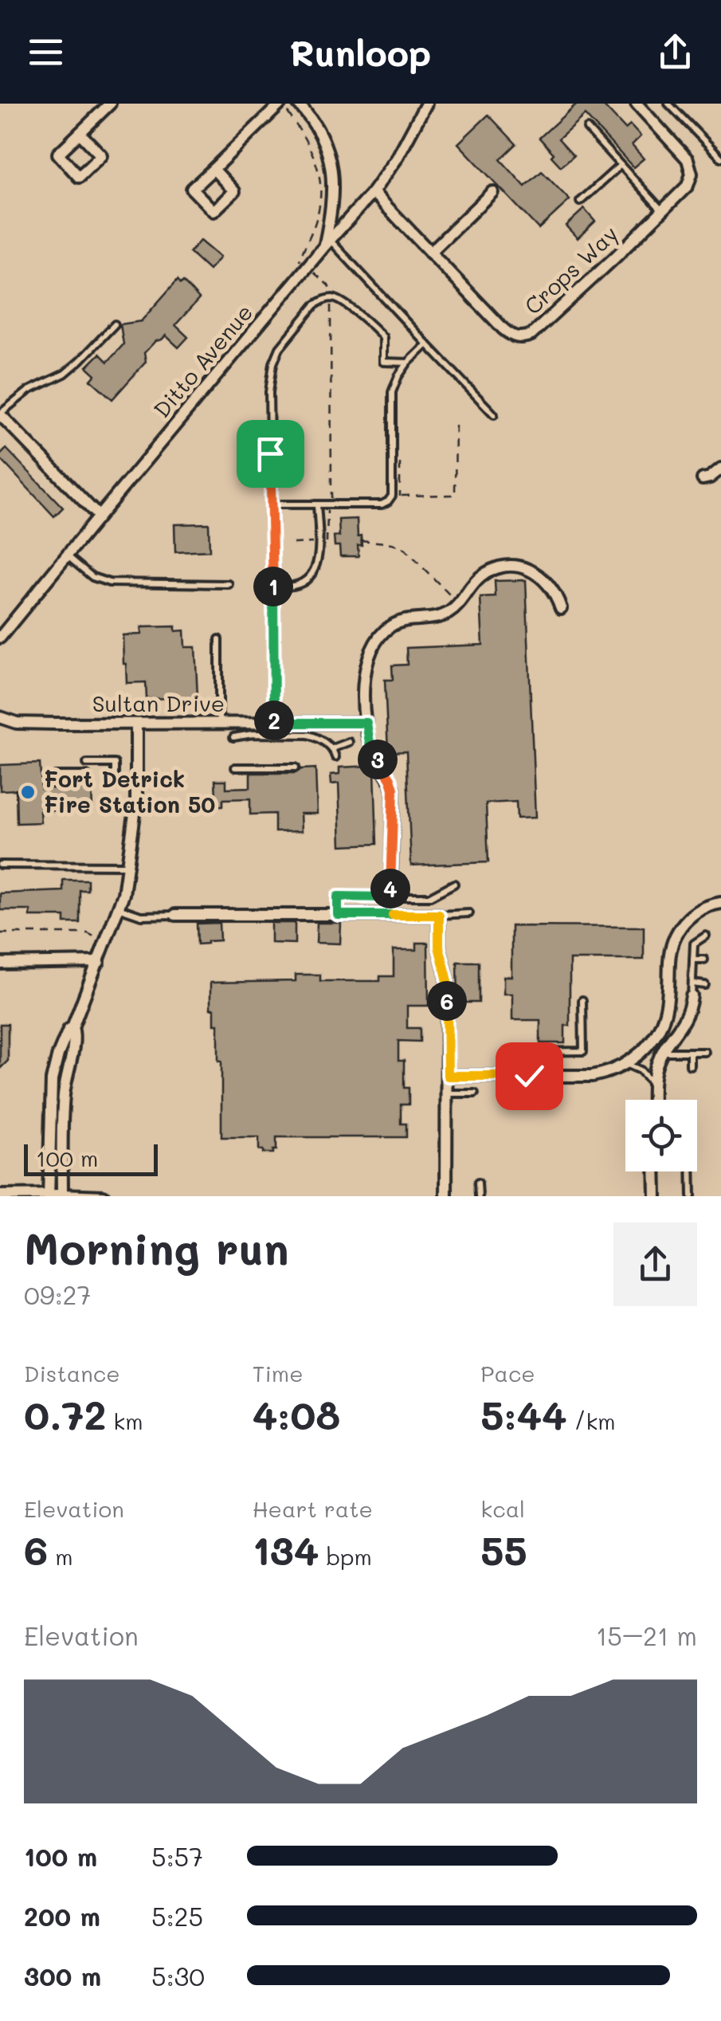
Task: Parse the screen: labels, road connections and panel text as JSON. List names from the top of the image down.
{
  "streets": {
    "street": ["Crops Way", "Ditto Avenue", "Sultan Drive"]
  },
  "crossings": [
    ["Crops Way", "Ditto Avenue"]
  ],
  "places": ["Fort Detrick Fire Station 50"],
  "scale_bar": "100 m",
  "page": {
    "header": "Runloop",
    "pins": [
      "1",
      "2",
      "3",
      "4",
      "6"
    ],
    "scale": "100 m",
    "heading": ["Morning run", "09:27"],
    "stats": [
      ["Distance", "0.72 km"],
      ["Time", "4:08"],
      ["Pace", "5:44 /km"],
      ["Elevation", "6 m"],
      ["Heart rate", "134 bpm"],
      ["kcal", "55"]
    ],
    "chart": ["Elevation", "15–21 m"],
    "list": [
      {
        "name": "100 m",
        "note": "5:57"
      },
      {
        "name": "200 m",
        "note": "5:25"
      },
      {
        "name": "300 m",
        "note": "5:30"
      }
    ]
  }
}
